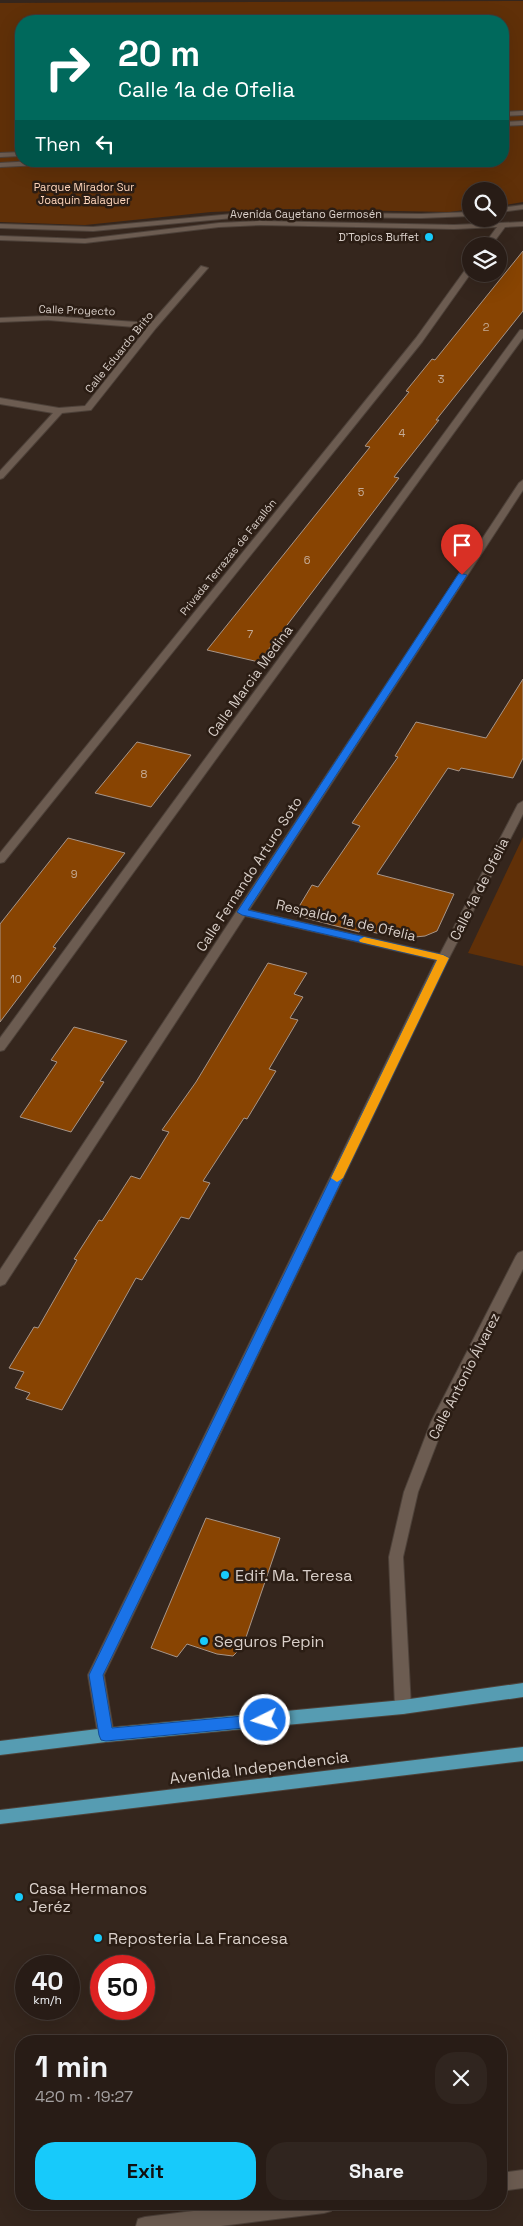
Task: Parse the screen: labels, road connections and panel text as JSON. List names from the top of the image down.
{
  "streets": {
    "main road": ["Avenida Independencia"],
    "street": [
      "Avenida Cayetano Germosén",
      "Calle Proyecto",
      "Calle Eduardo Brito",
      "Privada Terrazas de Farallón",
      "Calle Marcia Medina",
      "Calle Fernando Arturo Soto",
      "Calle 1a de Ofelia",
      "Respaldo 1a de Ofelia",
      "Calle Antonio Álvarez"
    ]
  },
  "crossings": [
    ["Calle Proyecto", "Calle Eduardo Brito"],
    ["Calle Fernando Arturo Soto", "Respaldo 1a de Ofelia"],
    ["Calle 1a de Ofelia", "Respaldo 1a de Ofelia"]
  ],
  "parks": ["Parque Mirador Sur Joaquín Balaguer"],
  "places": [
    "D'Topics Buffet",
    "Edif. Ma. Teresa",
    "Seguros Pepin",
    "Casa Hermanos Jeréz",
    "Reposteria La Francesa"
  ],
  "house_numbers": [
    "2",
    "3",
    "4",
    "5",
    "6",
    "7",
    "8",
    "9",
    "10"
  ],
  "page": {
    "turn": ["20 m", "Calle 1a de Ofelia"],
    "then": "Then",
    "speed": "40 km/h",
    "limit": "50",
    "heading": ["1 min", "420 m · 19:27"],
    "buttons": ["Exit", "Share"]
  }
}
